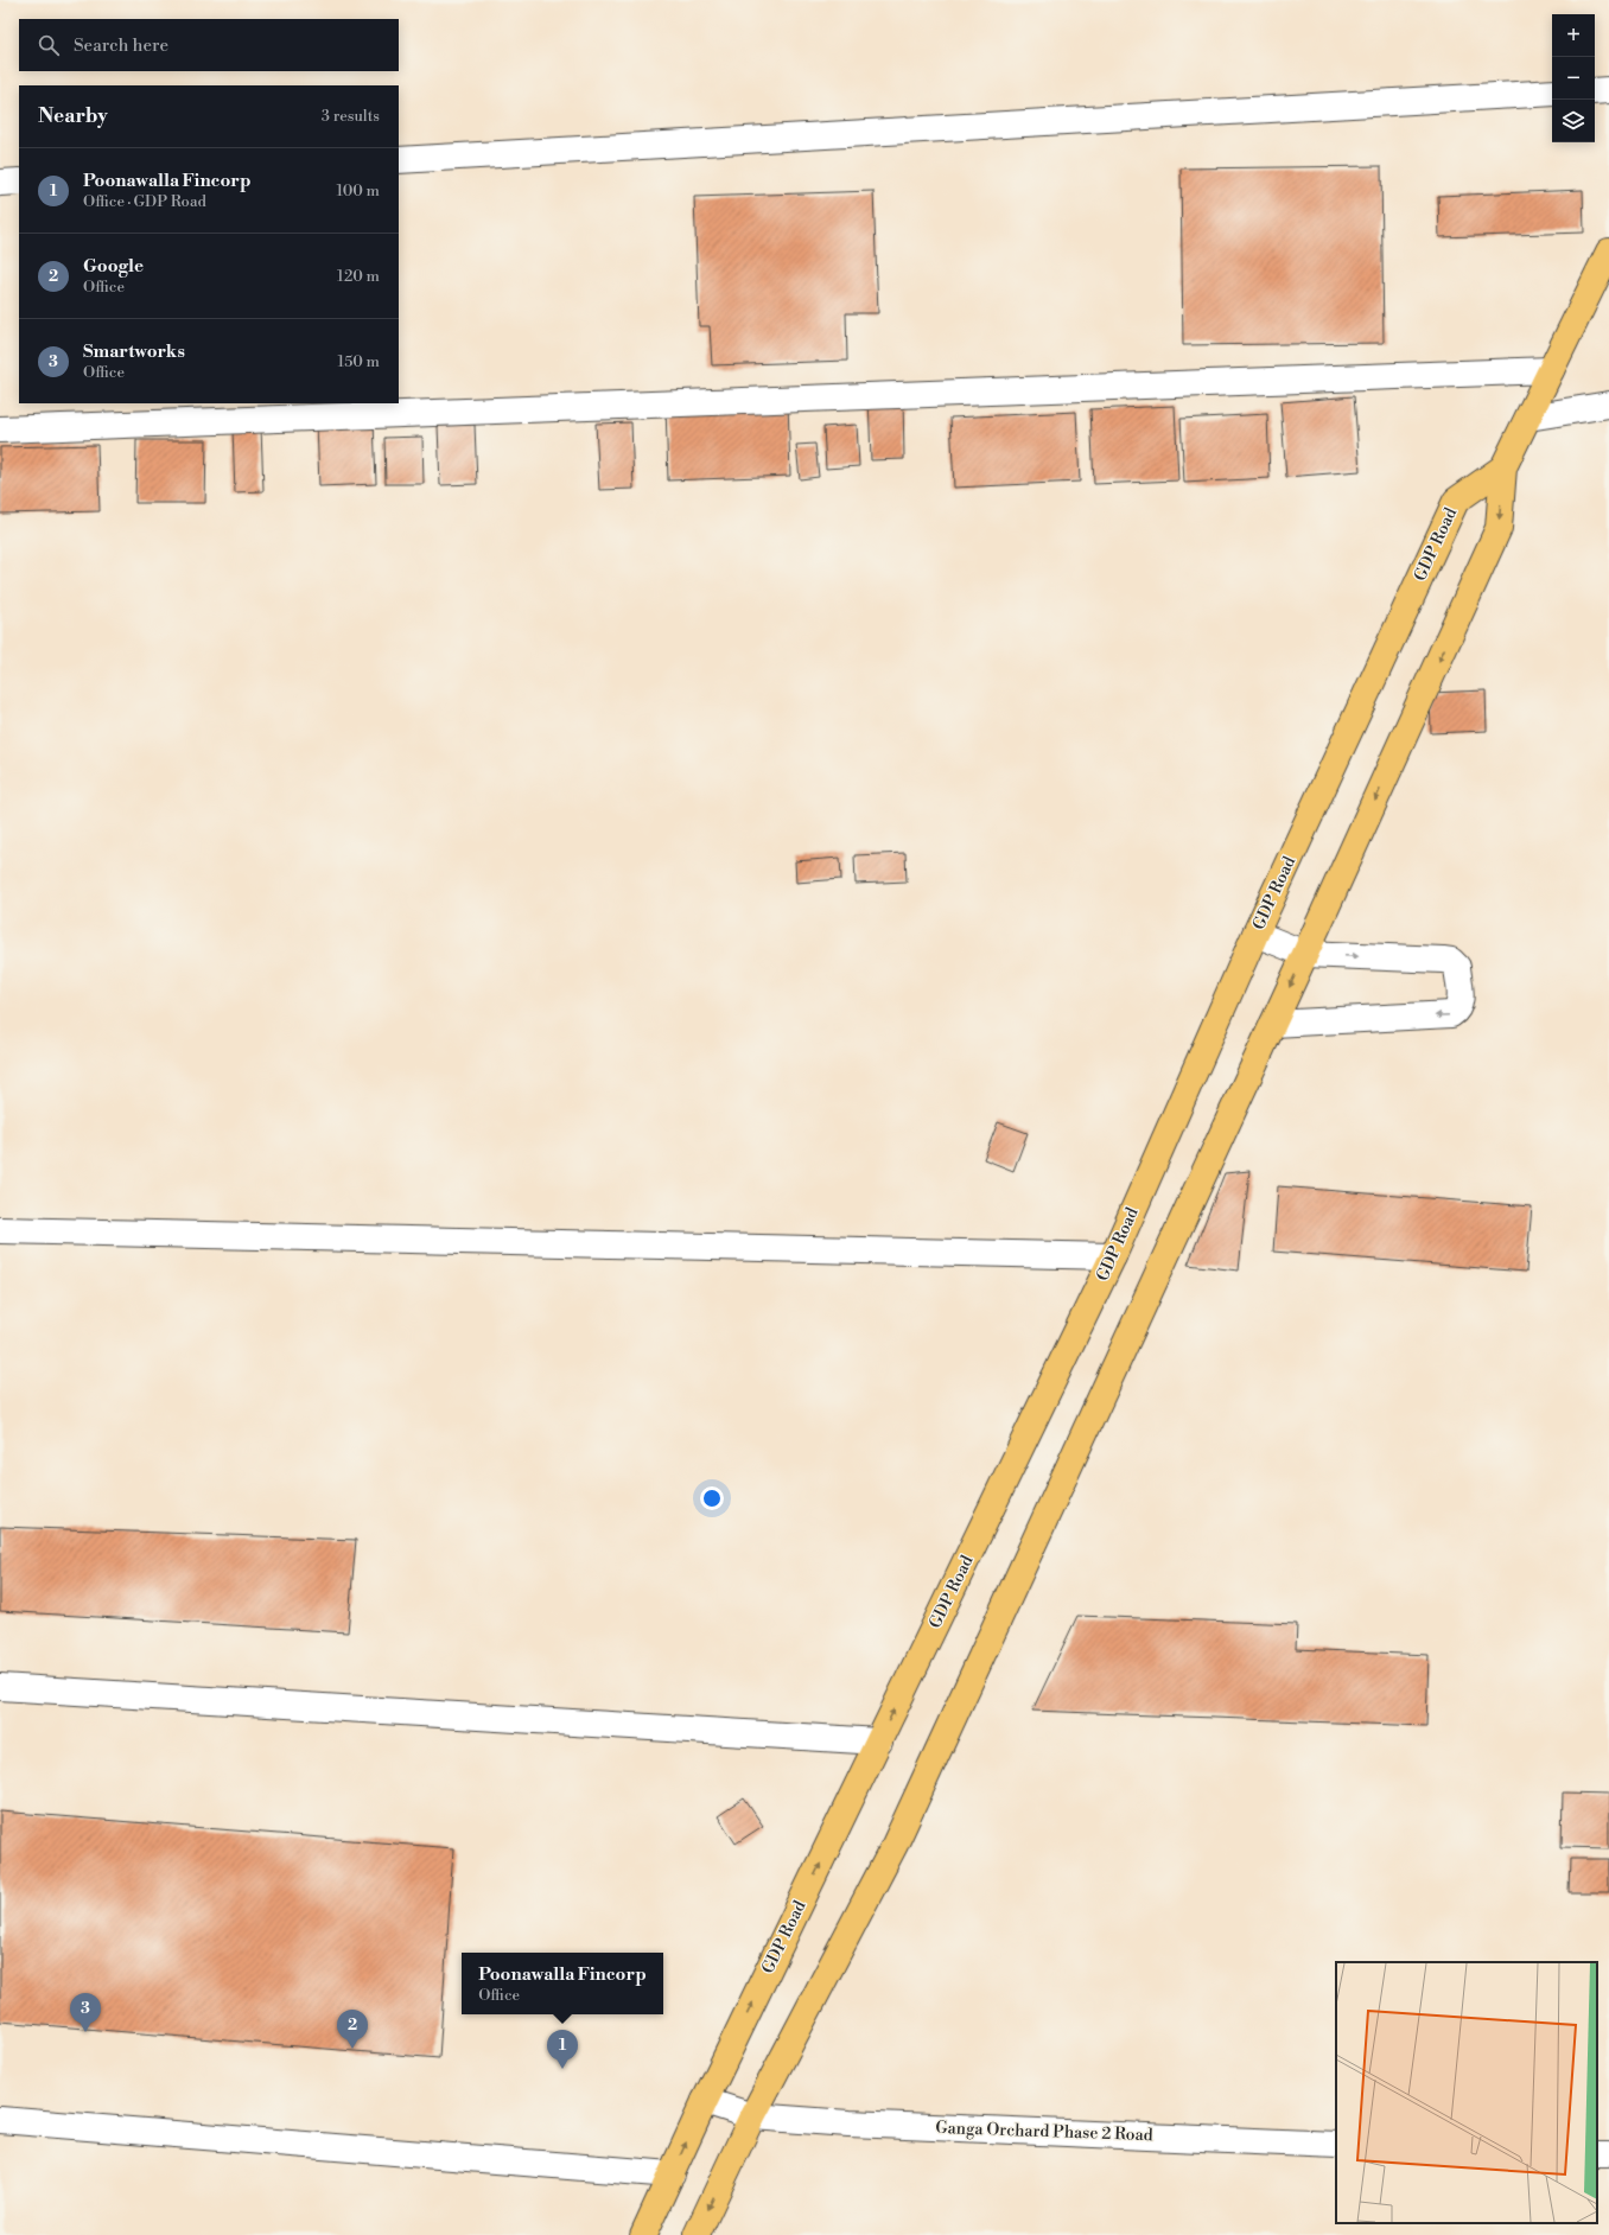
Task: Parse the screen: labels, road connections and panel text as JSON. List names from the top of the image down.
{
  "streets": {
    "main road": ["GDP Road"],
    "street": ["Ganga Orchard Phase 2 Road"]
  },
  "crossings": [
    ["GDP Road", "Ganga Orchard Phase 2 Road"]
  ],
  "page": {
    "map_buttons": ["+", "−"],
    "search": "Search here",
    "heading": ["Nearby", "3 results"],
    "list": [
      {
        "mark": "1",
        "name": "Poonawalla Fincorp",
        "note": "Office · GDP Road",
        "value": "100 m"
      },
      {
        "mark": "2",
        "name": "Google",
        "note": "Office",
        "value": "120 m"
      },
      {
        "mark": "3",
        "name": "Smartworks",
        "note": "Office",
        "value": "150 m"
      }
    ],
    "popup": ["Poonawalla Fincorp", "Office"],
    "pins": ["3", "2", "1"]
  }
}
